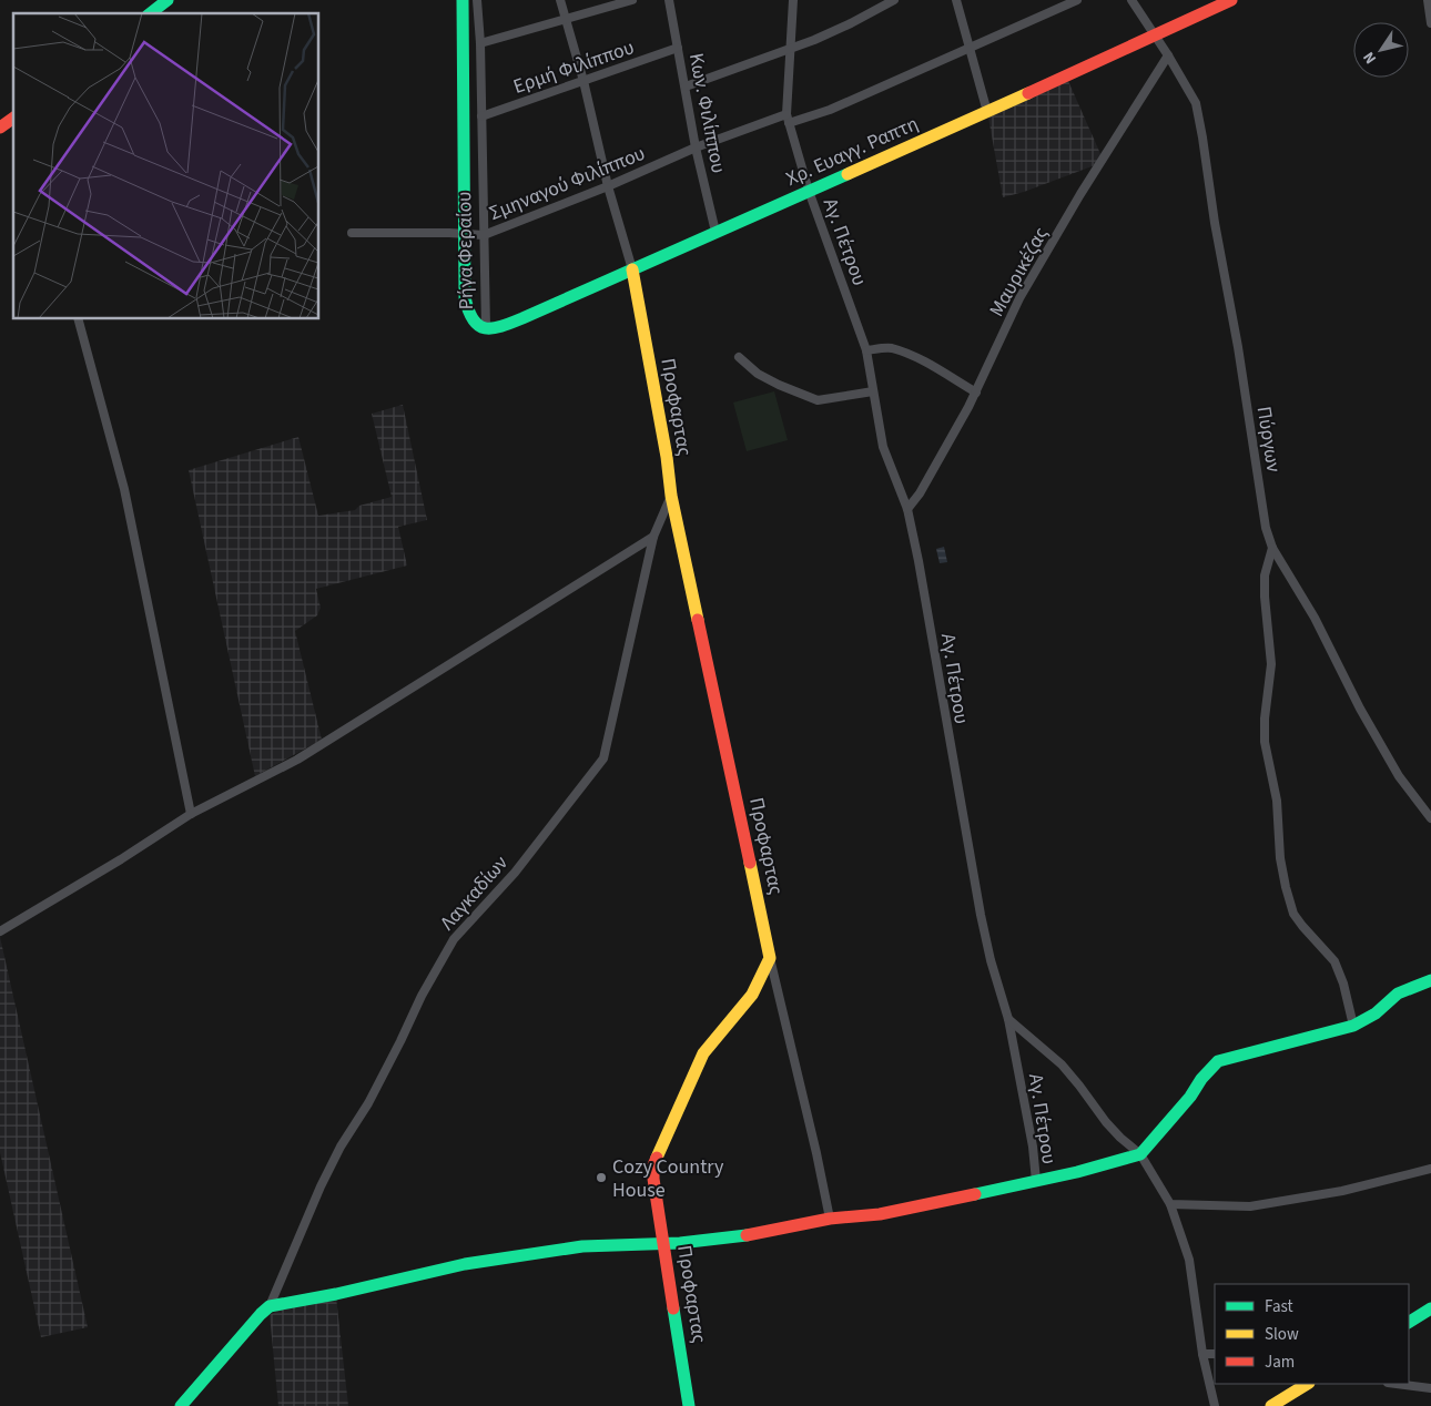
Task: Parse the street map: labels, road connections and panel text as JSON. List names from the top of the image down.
{
  "streets": {
    "street": [
      "Ερμή Φιλίππου",
      "Κων. Φιλίππου",
      "Χρ. Ευαγγ. Ραπτη",
      "Σμηναγού Φιλίππου",
      "Αγ. Πέτρου",
      "Ρήγα Φεραίου",
      "Μαυρικέζας",
      "Προφαρτας",
      "Πύργων",
      "Λαγκαδίων"
    ]
  },
  "crossings": [
    ["Ερμή Φιλίππου", "Κων. Φιλίππου"],
    ["Ερμή Φιλίππου", "Ρήγα Φεραίου"],
    ["Κων. Φιλίππου", "Χρ. Ευαγγ. Ραπτη"],
    ["Κων. Φιλίππου", "Σμηναγού Φιλίππου"],
    ["Χρ. Ευαγγ. Ραπτη", "Αγ. Πέτρου"],
    ["Χρ. Ευαγγ. Ραπτη", "Ρήγα Φεραίου"],
    ["Χρ. Ευαγγ. Ραπτη", "Προφαρτας"],
    ["Χρ. Ευαγγ. Ραπτη", "Πύργων"],
    ["Σμηναγού Φιλίππου", "Αγ. Πέτρου"],
    ["Σμηναγού Φιλίππου", "Ρήγα Φεραίου"],
    ["Αγ. Πέτρου", "Μαυρικέζας"],
    ["Μαυρικέζας", "Πύργων"],
    ["Προφαρτας", "Λαγκαδίων"]
  ],
  "places": ["Cozy Country House"],
  "legend": ["Fast", "Slow", "Jam"],
  "north": "bottom left"
}
